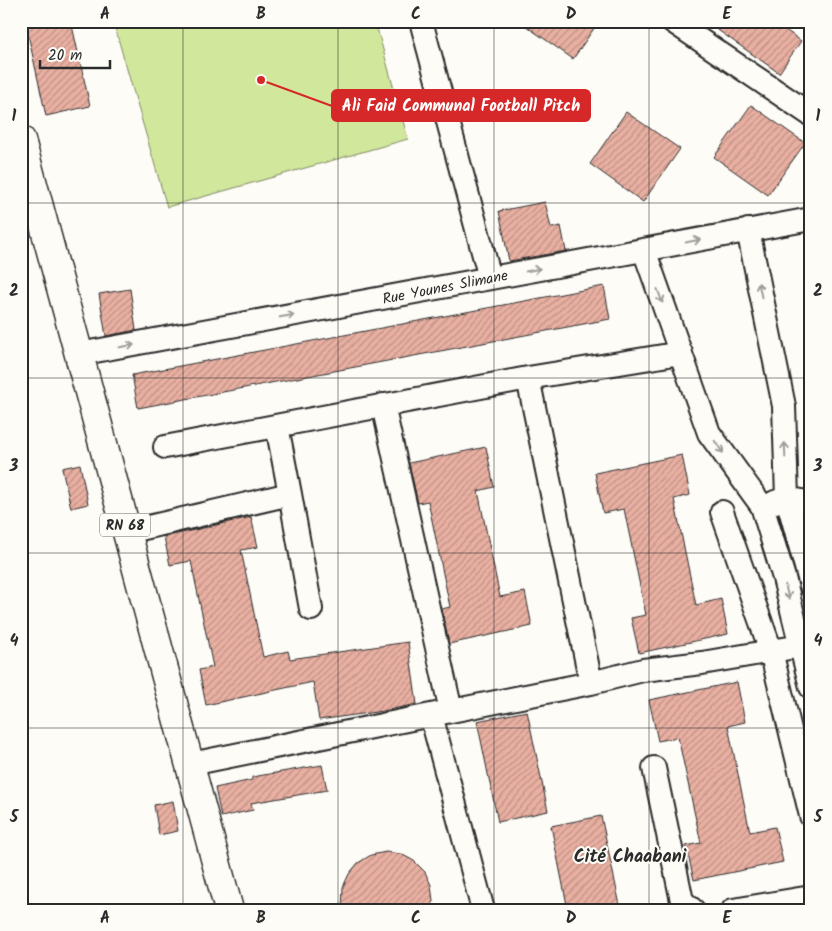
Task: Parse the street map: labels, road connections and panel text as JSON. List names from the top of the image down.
{
  "streets": {
    "main road": ["RN 68"],
    "street": ["Rue Younes Slimane"]
  },
  "crossings": [
    ["Rue Younes Slimane", "RN 68"]
  ],
  "districts": ["Cité Chaabani"],
  "places": ["Ali Faid Communal Football Pitch"],
  "scale_bar": "20 m",
  "grid": {
    "columns": [
      "A",
      "B",
      "C",
      "D",
      "E"
    ],
    "rows": [
      "1",
      "2",
      "3",
      "4",
      "5"
    ]
  }
}
